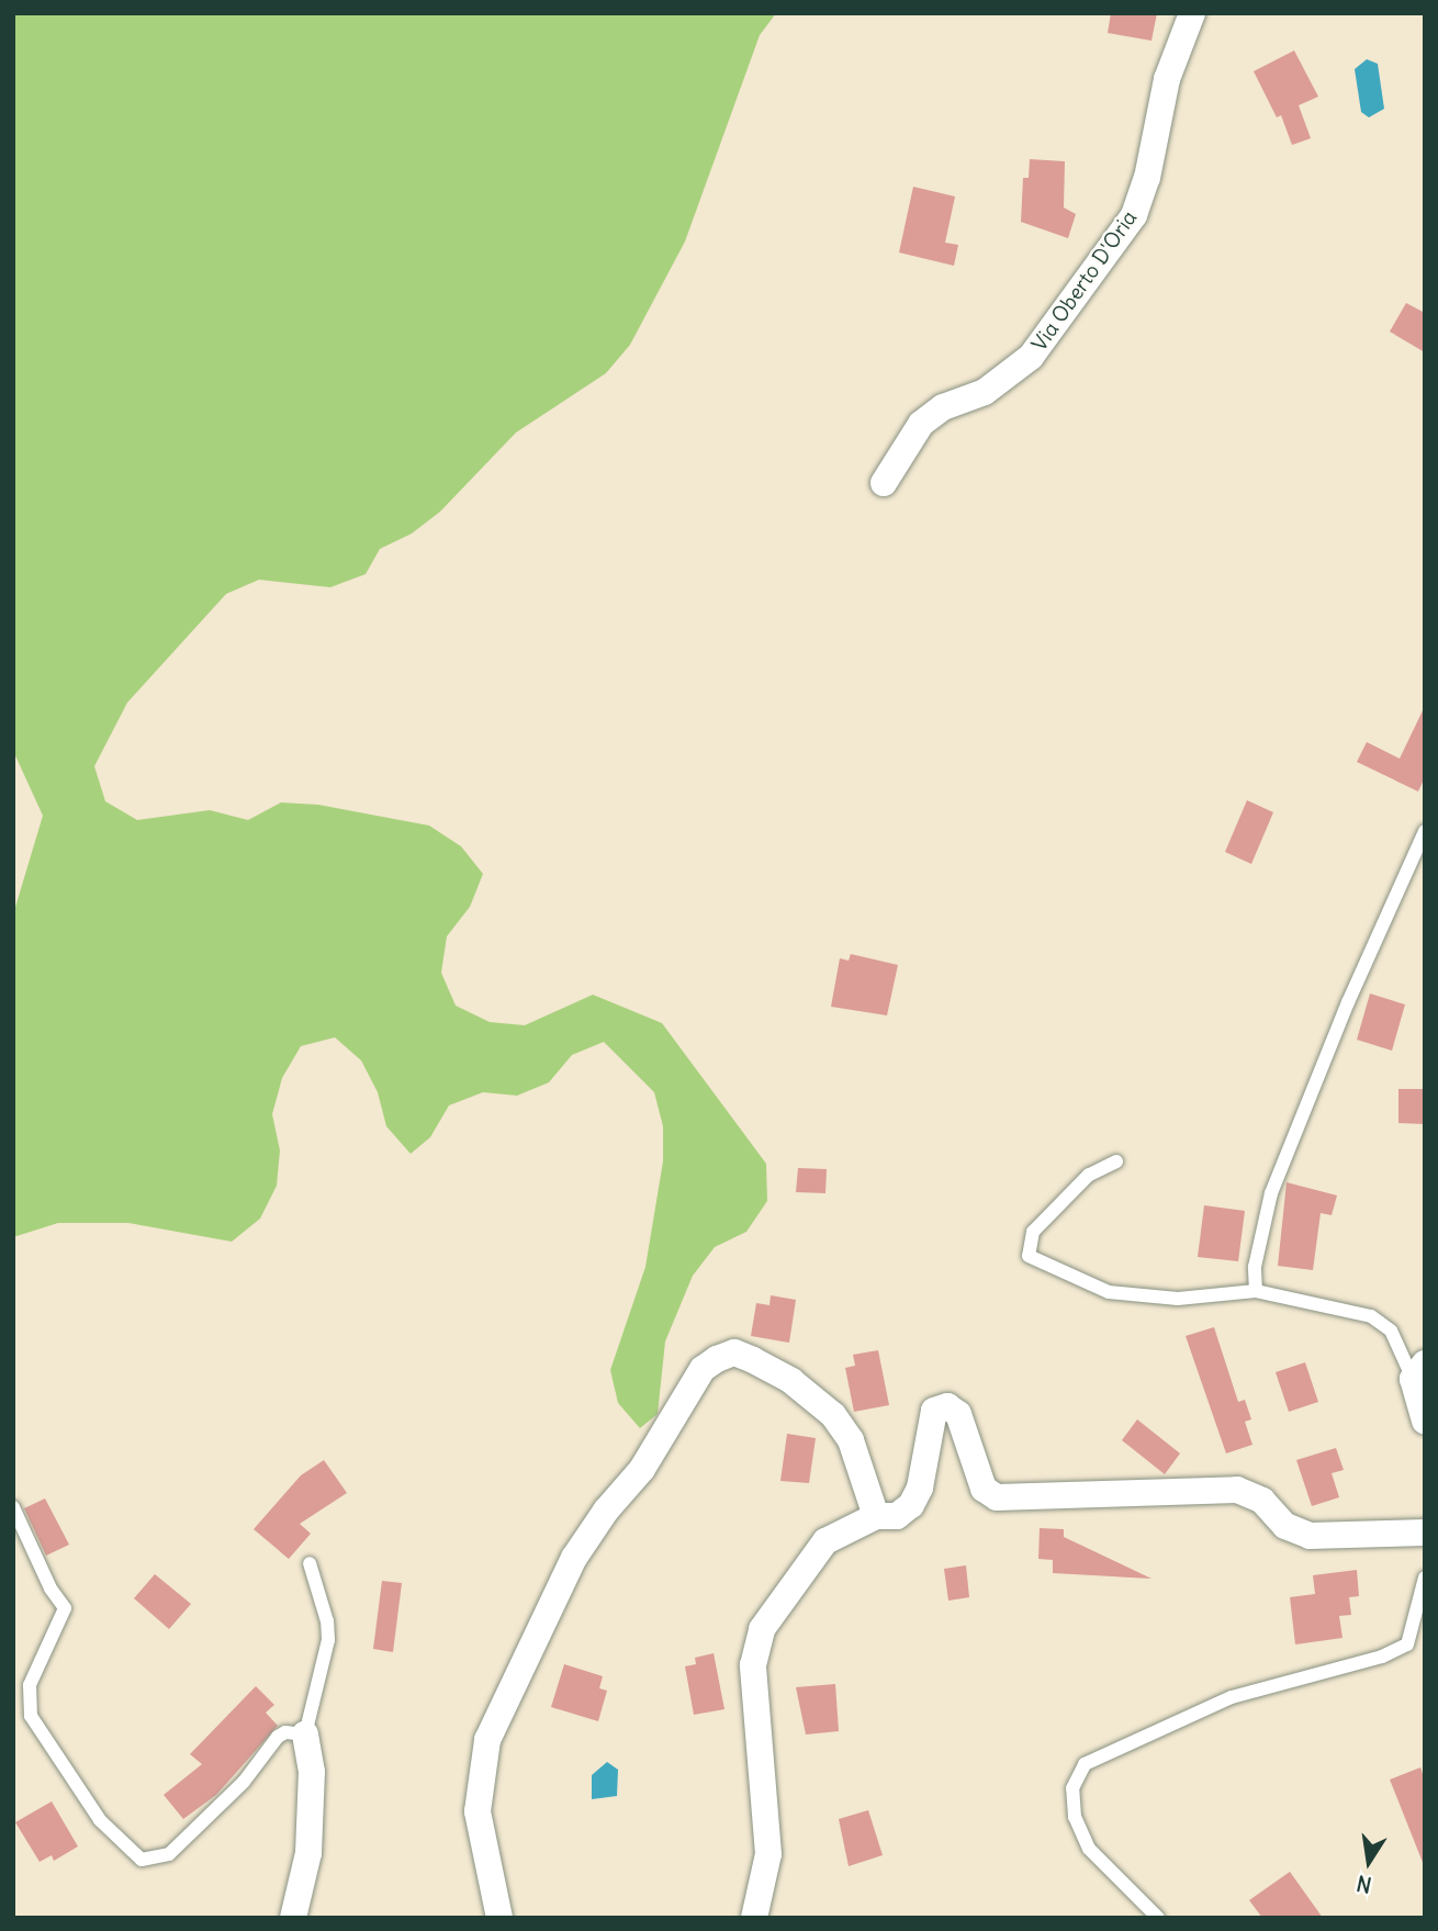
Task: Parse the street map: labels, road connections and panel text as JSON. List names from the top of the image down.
{
  "streets": {
    "street": ["Via Oberto D'Oria"]
  },
  "north": "bottom"
}
